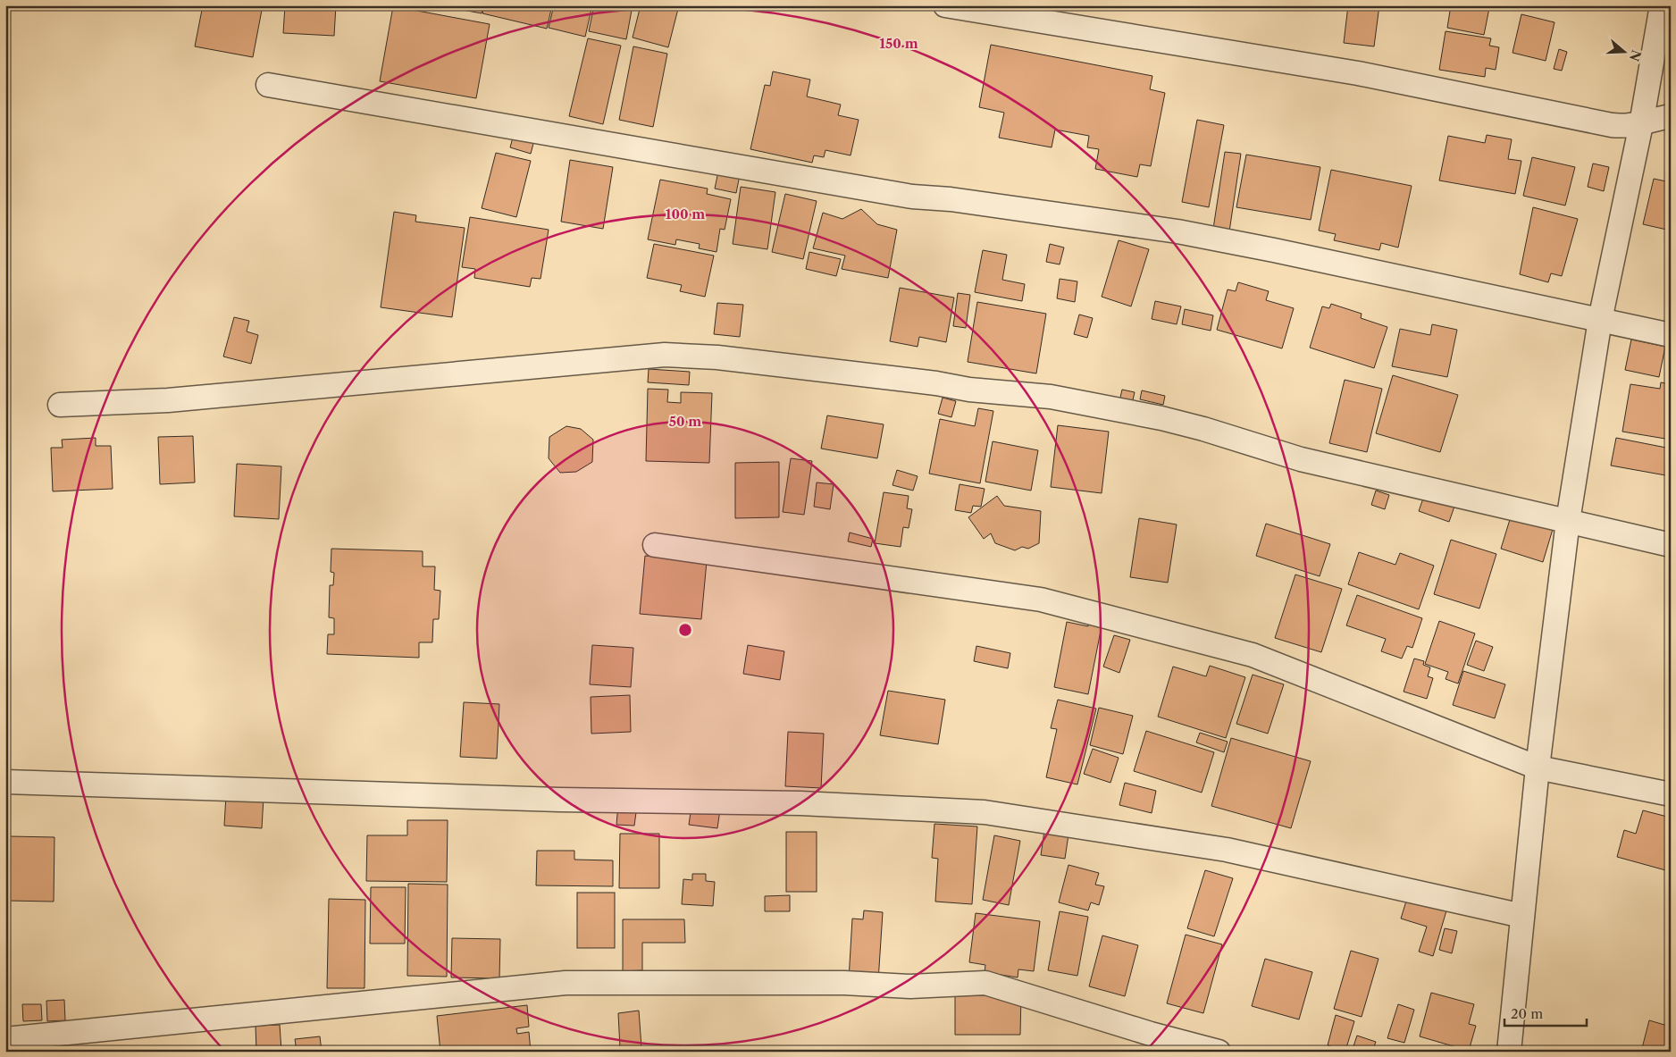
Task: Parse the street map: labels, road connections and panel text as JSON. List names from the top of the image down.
{
  "scale_bar": "20 m",
  "north": "right",
  "rings": ["150 m", "100 m", "50 m"]
}
